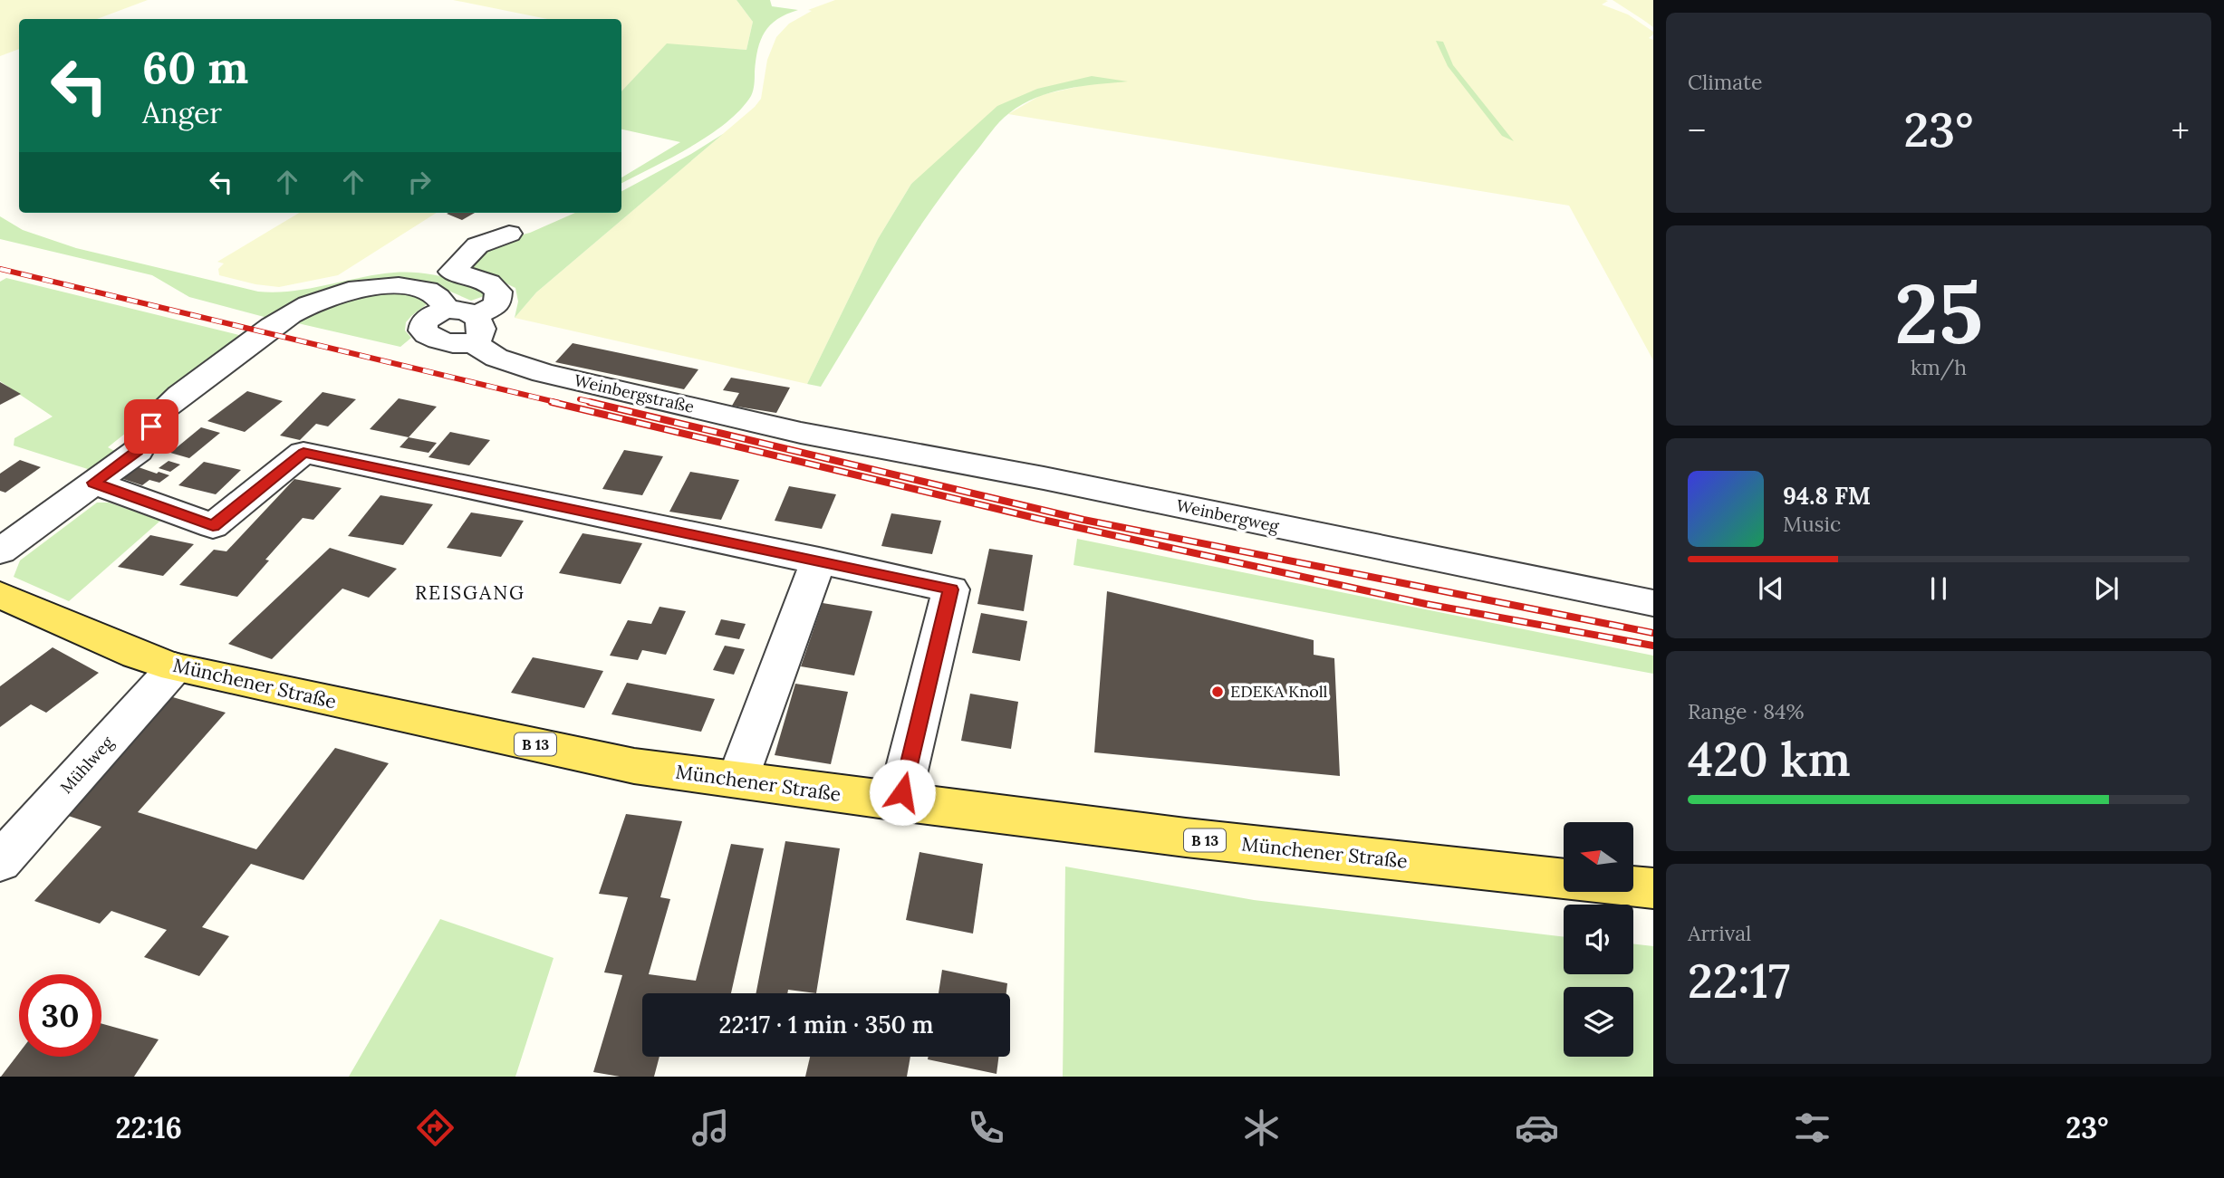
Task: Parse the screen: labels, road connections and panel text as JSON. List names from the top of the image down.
{
  "streets": {
    "main road": ["Münchener Straße", "B 13"],
    "street": ["Weinbergstraße", "Weinbergweg", "Mühlweg"]
  },
  "crossings": [
    ["Weinbergstraße", "Weinbergweg"],
    ["Münchener Straße", "Mühlweg"]
  ],
  "districts": ["REISGANG"],
  "places": ["EDEKA Knoll"],
  "north": "left",
  "page": {
    "tile": [
      "Climate",
      ["25", "km/h"],
      ["Range · 84%", "420 km"],
      ["Arrival", "22:17"]
    ],
    "turn": ["60 m", "Anger"],
    "heat": ["−", "23°", "+"],
    "song": ["94.8 FM", "Music"],
    "limit": "30",
    "trip": "22:17 · 1 min · 350 m",
    "tabs": ["22:16", "23°"]
  }
}
